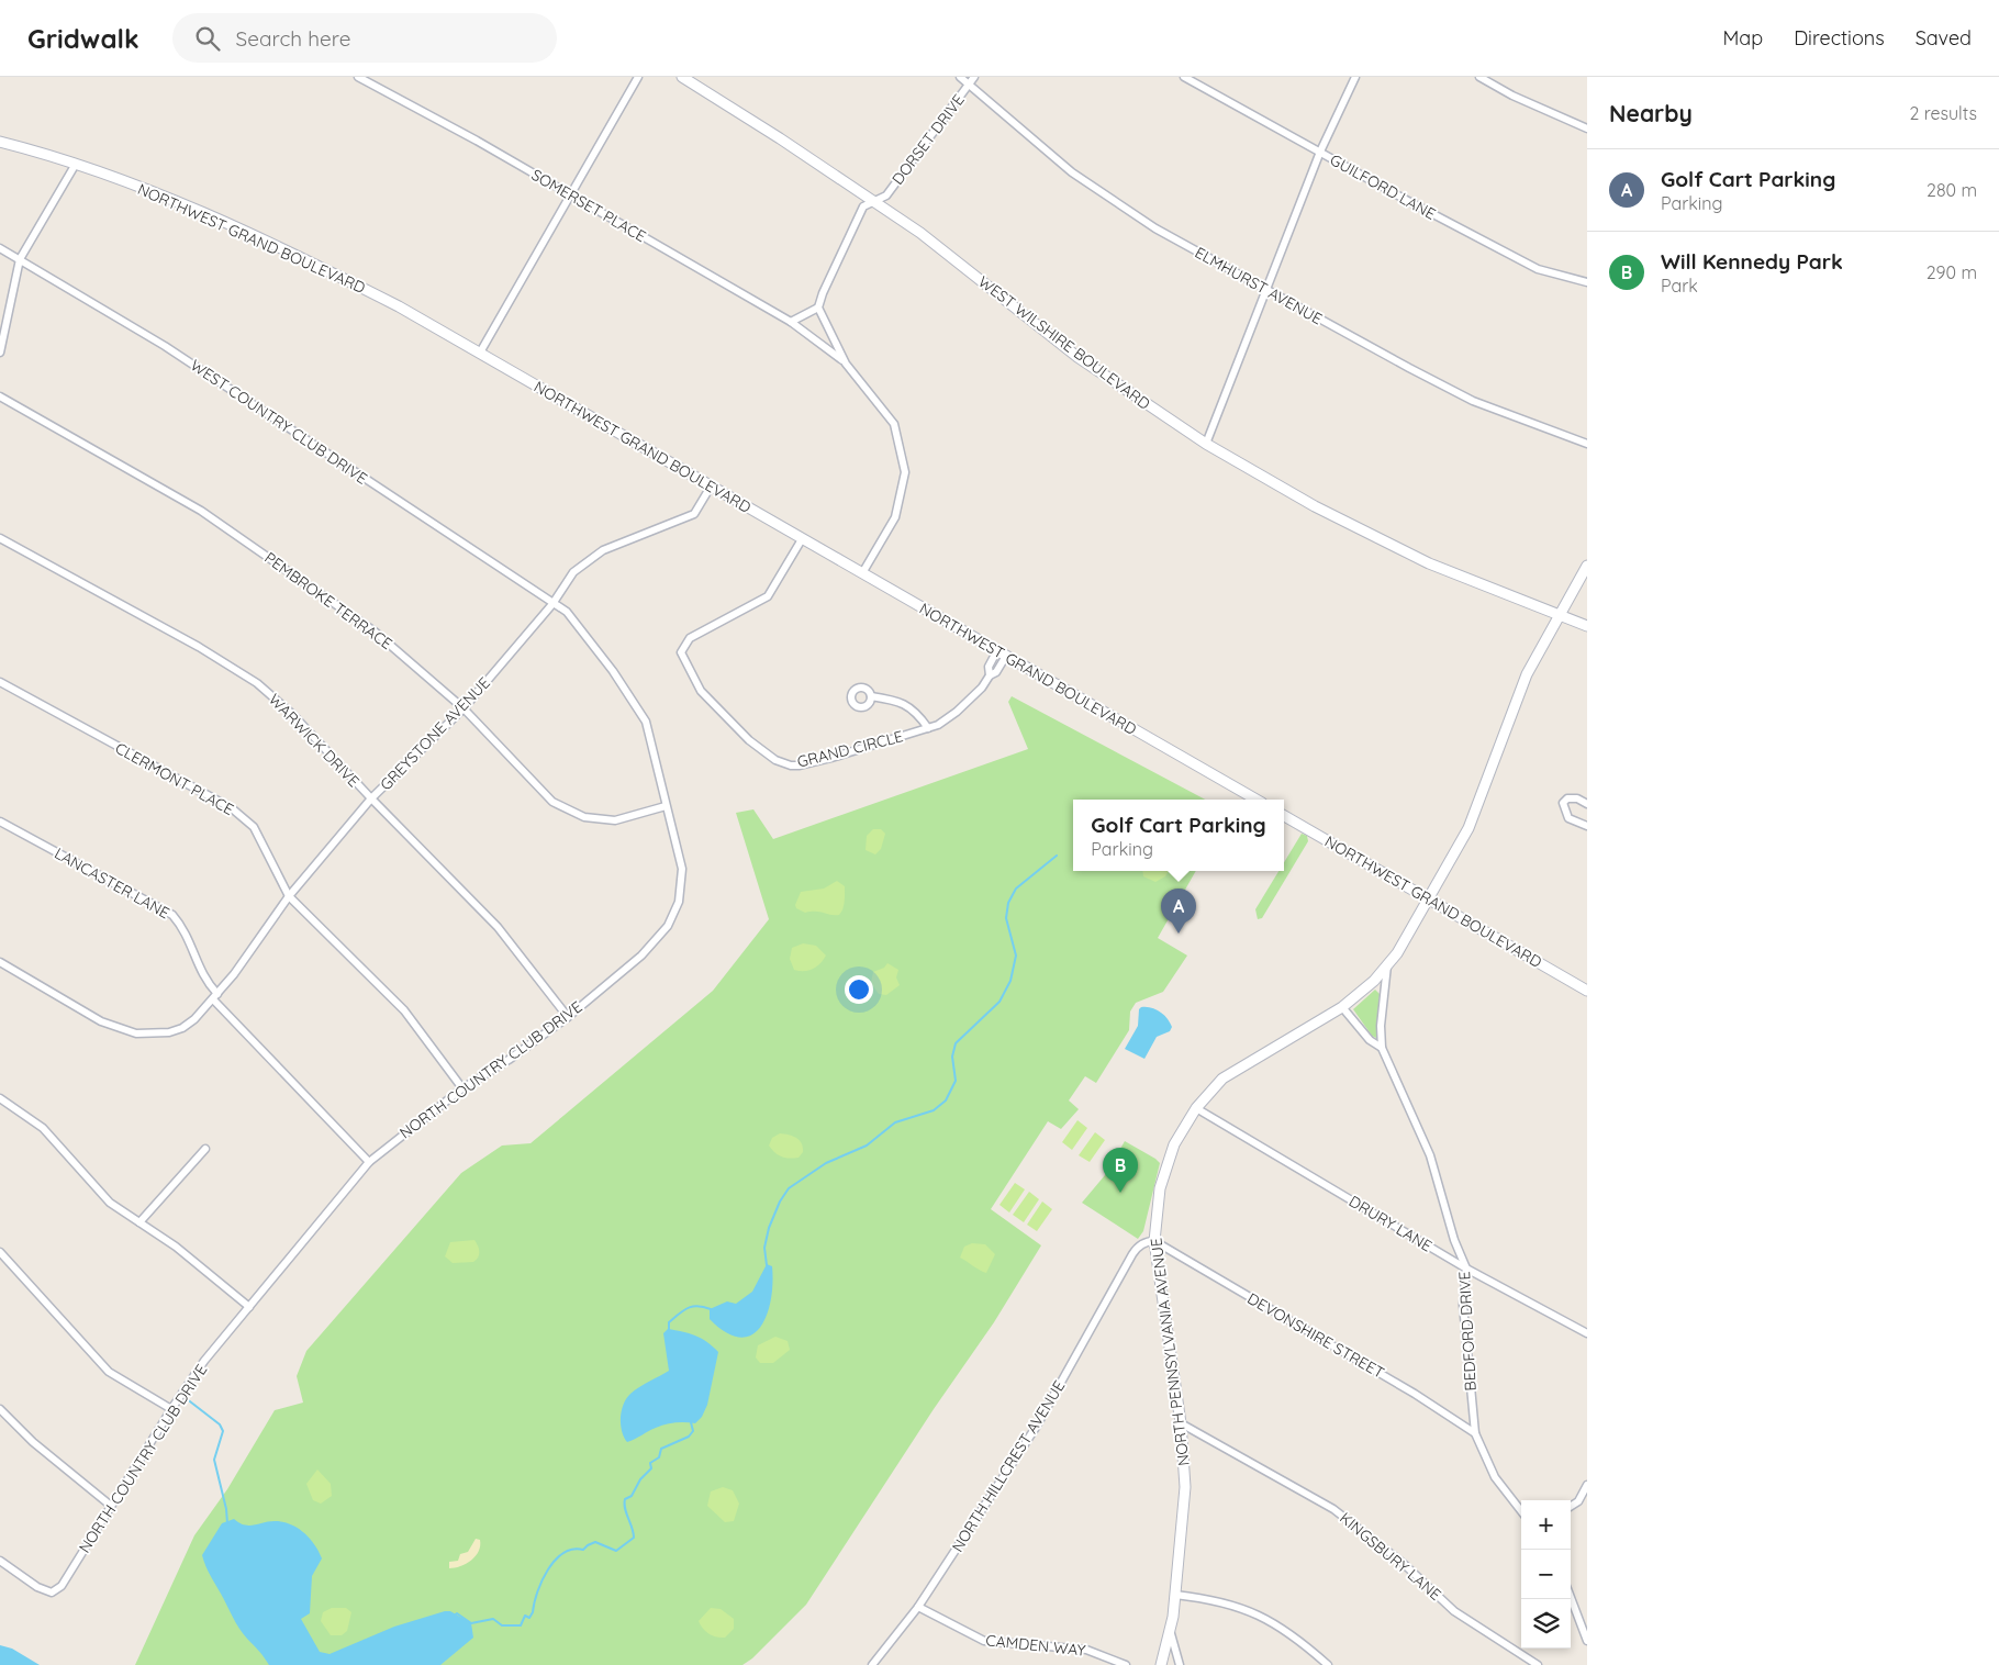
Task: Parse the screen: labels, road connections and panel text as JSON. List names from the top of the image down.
{
  "streets": {
    "street": [
      "DORSET DRIVE",
      "GUILFORD LANE",
      "SOMERSET PLACE",
      "NORTHWEST GRAND BOULEVARD",
      "ELMHURST AVENUE",
      "WEST WILSHIRE BOULEVARD",
      "WEST COUNTRY CLUB DRIVE",
      "PEMBROKE TERRACE",
      "GREYSTONE AVENUE",
      "WARWICK DRIVE",
      "GRAND CIRCLE",
      "CLERMONT PLACE",
      "LANCASTER LANE",
      "NORTH COUNTRY CLUB DRIVE",
      "DRURY LANE",
      "BEDFORD DRIVE",
      "DEVONSHIRE STREET",
      "NORTH PENNSYLVANIA AVENUE",
      "NORTH HILLCREST AVENUE",
      "KINGSBURY LANE",
      "CAMDEN WAY"
    ]
  },
  "crossings": [
    ["DORSET DRIVE", "ELMHURST AVENUE"],
    ["DORSET DRIVE", "WEST WILSHIRE BOULEVARD"],
    ["NORTHWEST GRAND BOULEVARD", "GREYSTONE AVENUE"],
    ["NORTHWEST GRAND BOULEVARD", "GRAND CIRCLE"],
    ["NORTHWEST GRAND BOULEVARD", "NORTH PENNSYLVANIA AVENUE"],
    ["WEST WILSHIRE BOULEVARD", "NORTH PENNSYLVANIA AVENUE"],
    ["WEST COUNTRY CLUB DRIVE", "GREYSTONE AVENUE"],
    ["WEST COUNTRY CLUB DRIVE", "NORTH COUNTRY CLUB DRIVE"],
    ["PEMBROKE TERRACE", "GREYSTONE AVENUE"],
    ["PEMBROKE TERRACE", "NORTH COUNTRY CLUB DRIVE"],
    ["GREYSTONE AVENUE", "WARWICK DRIVE"],
    ["GREYSTONE AVENUE", "CLERMONT PLACE"],
    ["GREYSTONE AVENUE", "LANCASTER LANE"],
    ["GREYSTONE AVENUE", "NORTH COUNTRY CLUB DRIVE"],
    ["WARWICK DRIVE", "NORTH COUNTRY CLUB DRIVE"],
    ["CLERMONT PLACE", "NORTH COUNTRY CLUB DRIVE"],
    ["LANCASTER LANE", "NORTH COUNTRY CLUB DRIVE"],
    ["DRURY LANE", "BEDFORD DRIVE"],
    ["DRURY LANE", "NORTH PENNSYLVANIA AVENUE"],
    ["BEDFORD DRIVE", "DEVONSHIRE STREET"],
    ["BEDFORD DRIVE", "NORTH PENNSYLVANIA AVENUE"],
    ["DEVONSHIRE STREET", "NORTH PENNSYLVANIA AVENUE"],
    ["DEVONSHIRE STREET", "NORTH HILLCREST AVENUE"],
    ["NORTH PENNSYLVANIA AVENUE", "NORTH HILLCREST AVENUE"],
    ["NORTH PENNSYLVANIA AVENUE", "KINGSBURY LANE"],
    ["NORTH HILLCREST AVENUE", "CAMDEN WAY"]
  ],
  "page": {
    "header": "Gridwalk",
    "search": "Search here",
    "nav": ["Map", "Directions", "Saved"],
    "heading": ["Nearby", "2 results"],
    "list": [
      {
        "mark": "A",
        "name": "Golf Cart Parking",
        "note": "Parking",
        "value": "280 m"
      },
      {
        "mark": "B",
        "name": "Will Kennedy Park",
        "note": "Park",
        "value": "290 m"
      }
    ],
    "popup": ["Golf Cart Parking", "Parking"],
    "pins": ["A", "B"],
    "map_buttons": ["+", "−"]
  }
}
